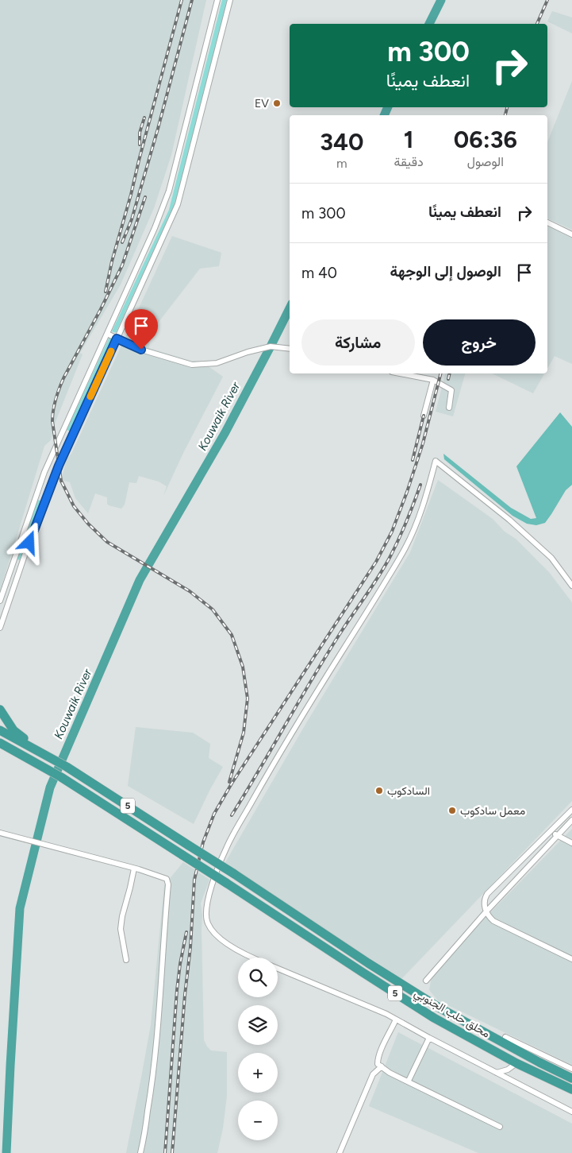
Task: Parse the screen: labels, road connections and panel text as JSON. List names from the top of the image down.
{
  "streets": {
    "highway": ["5", "محلق حلب الجنوبي"]
  },
  "water": ["Kouwaik River"],
  "places": ["EV", "السادكوب", "معمل سادكوب"],
  "page": {
    "turn": ["300 m", "انعطف يمينًا"],
    "eta": [
      "06:36",
      "الوصول",
      "1",
      "دقيقة",
      "340",
      "m"
    ],
    "list": [
      {
        "name": "انعطف يمينًا",
        "value": "300 m"
      },
      {
        "name": "الوصول إلى الوجهة",
        "value": "40 m"
      }
    ],
    "buttons": ["خروج", "مشاركة"],
    "map_buttons": ["+", "−"]
  }
}
